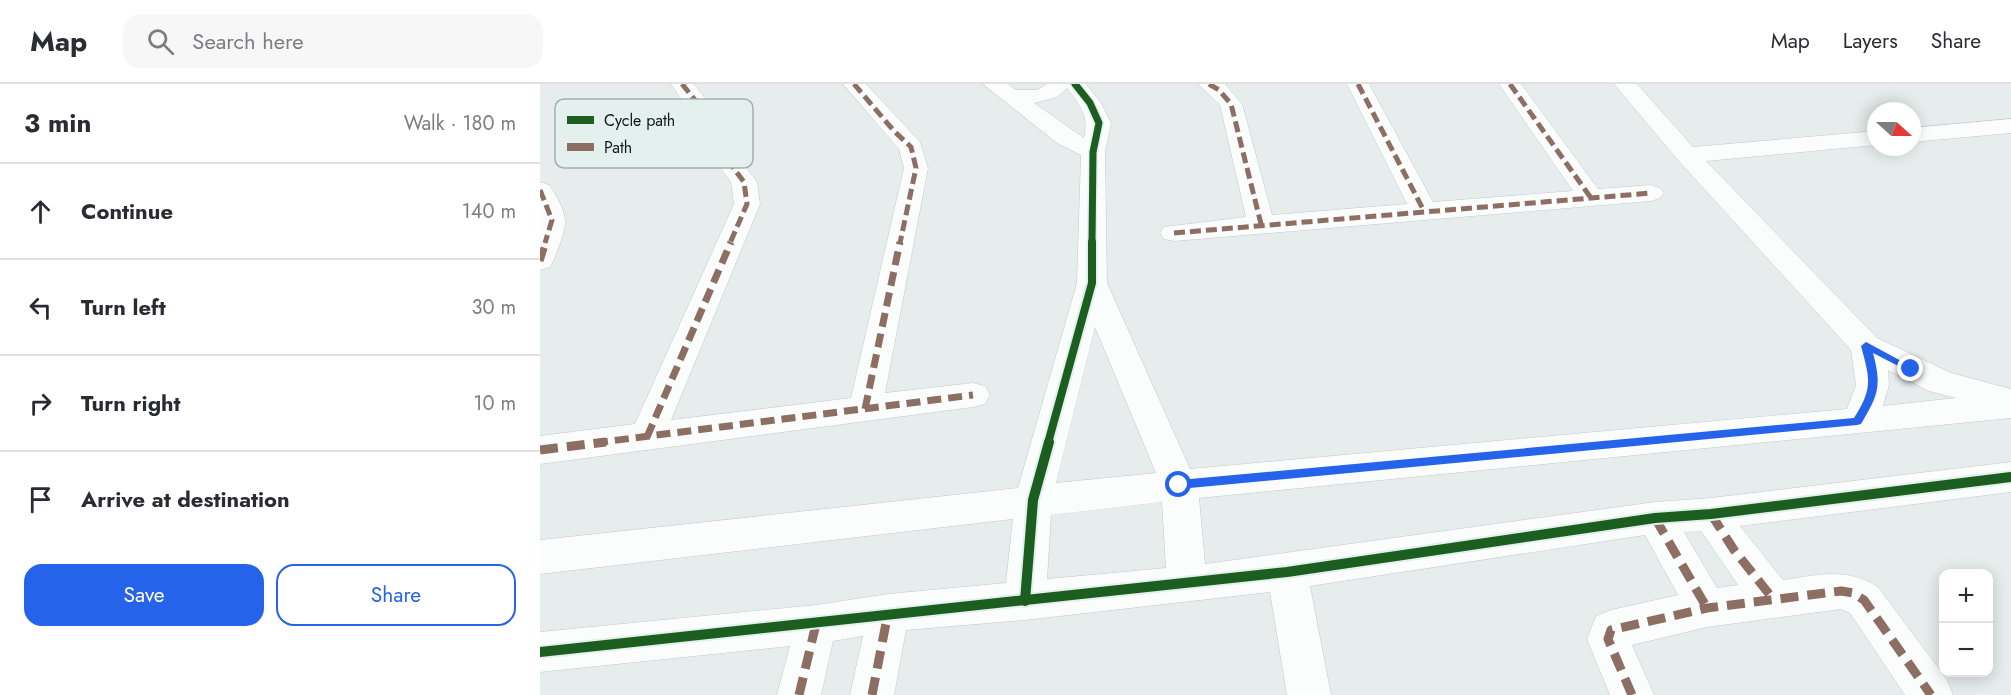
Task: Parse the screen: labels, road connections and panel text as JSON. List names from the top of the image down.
{
  "legend": ["Cycle path", "Path"],
  "north": "right",
  "page": {
    "header": "Map",
    "search": "Search here",
    "nav": ["Map", "Layers", "Share"],
    "heading": ["3 min", "Walk · 180 m"],
    "list": [
      ["Continue", "140 m"],
      ["Turn left", "30 m"],
      ["Turn right", "10 m"],
      "Arrive at destination"
    ],
    "buttons": ["Save", "Share"],
    "map_buttons": ["+", "−"]
  }
}
